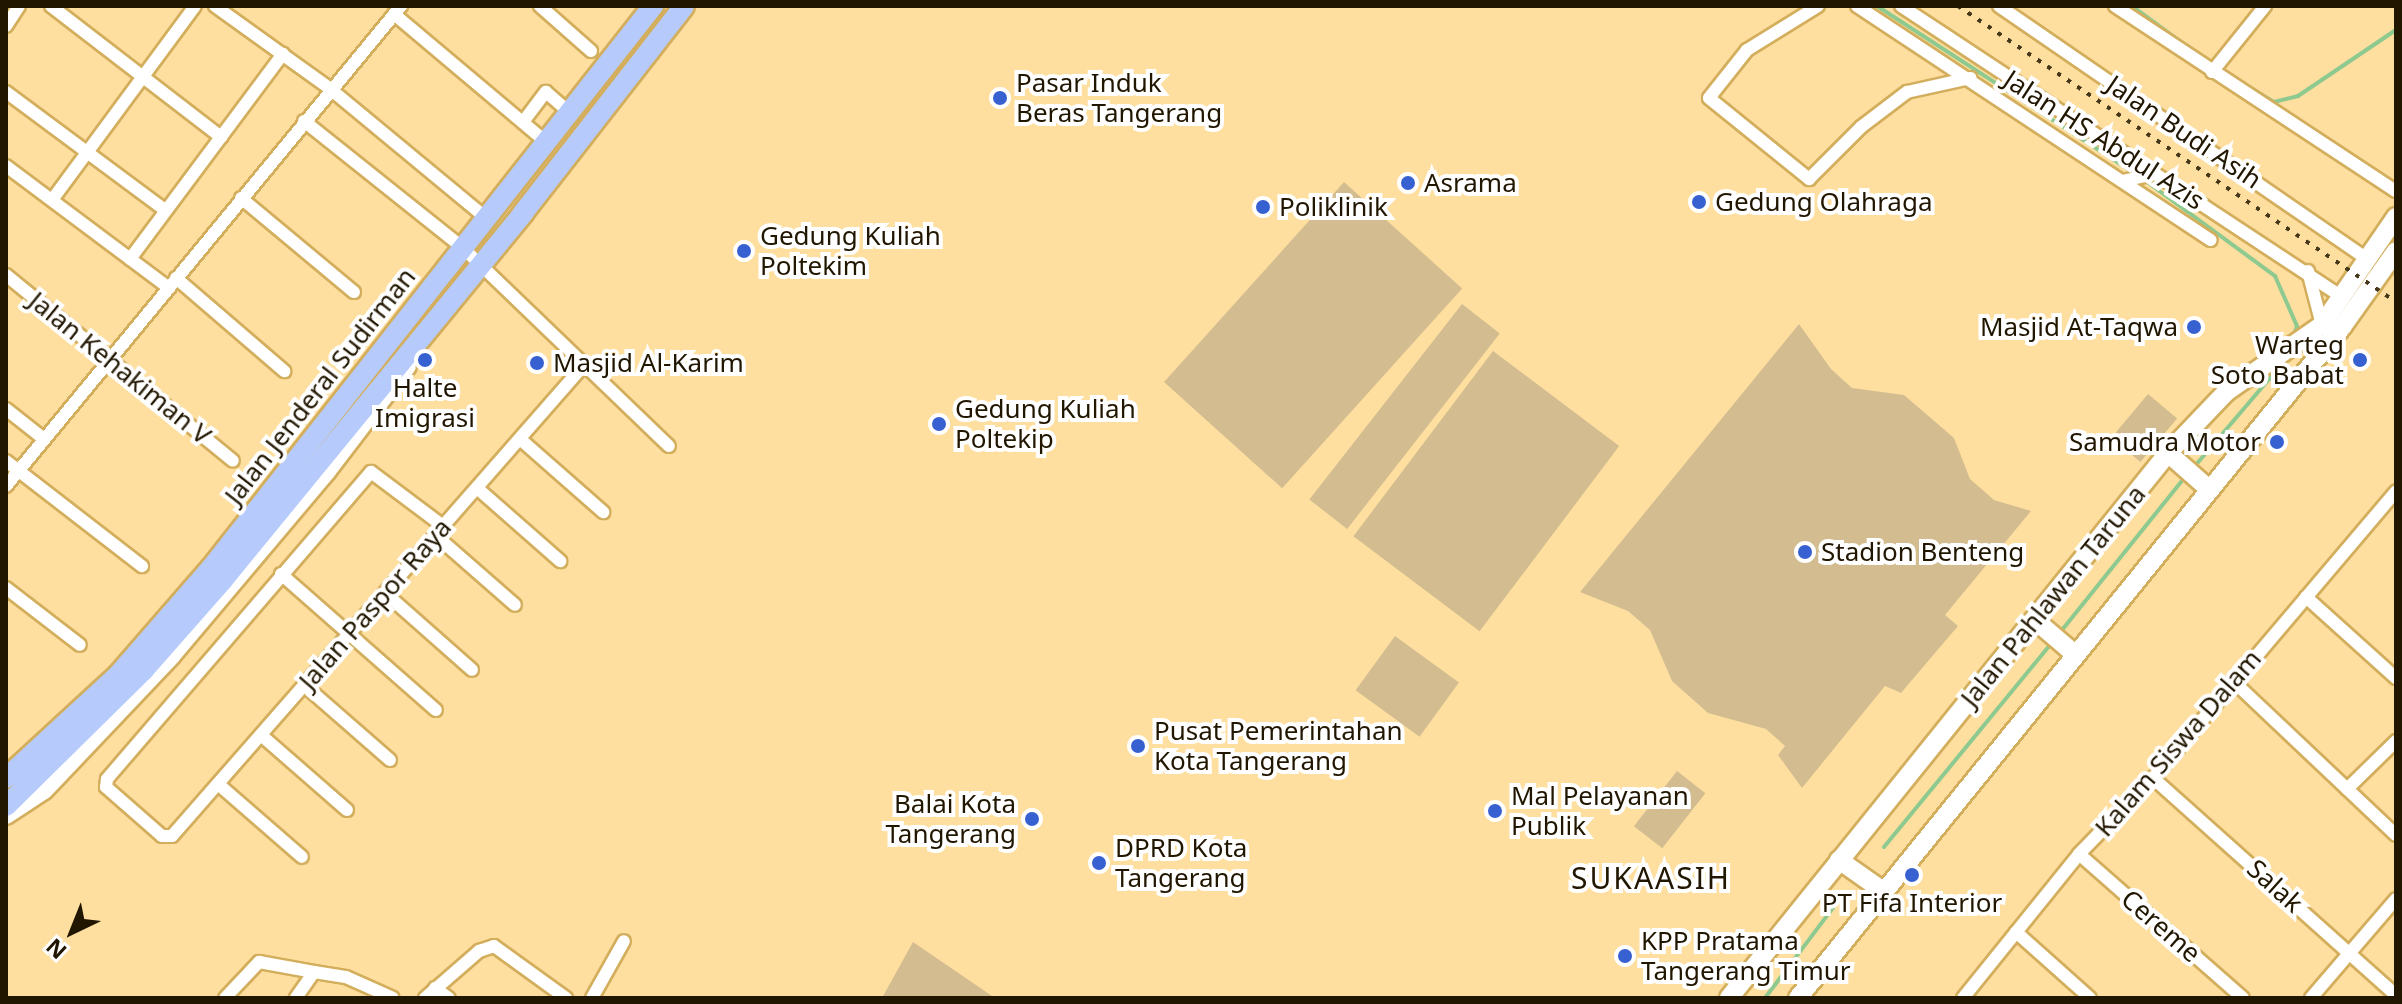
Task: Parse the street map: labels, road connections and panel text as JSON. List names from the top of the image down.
{
  "streets": {
    "main road": ["Jalan Jenderal Sudirman", "Jalan Pahlawan Taruna"],
    "street": [
      "Jalan Budi Asih",
      "Jalan HS Abdul Azis",
      "Jalan Kehakiman V",
      "Jalan Paspor Raya",
      "Kalam Siswa Dalam",
      "Salak",
      "Cereme"
    ]
  },
  "crossings": [
    ["Jalan Budi Asih", "Jalan Pahlawan Taruna"],
    ["Jalan HS Abdul Azis", "Jalan Pahlawan Taruna"],
    ["Kalam Siswa Dalam", "Salak"],
    ["Kalam Siswa Dalam", "Cereme"]
  ],
  "districts": ["SUKAASIH"],
  "places": [
    "Pasar Induk Beras Tangerang",
    "Asrama",
    "Gedung Olahraga",
    "Poliklinik",
    "Gedung Kuliah Poltekim",
    "Masjid At-Taqwa",
    "Halte Imigrasi",
    "Warteg Soto Babat",
    "Masjid Al-Karim",
    "Gedung Kuliah Poltekip",
    "Samudra Motor",
    "Stadion Benteng",
    "Pusat Pemerintahan Kota Tangerang",
    "Mal Pelayanan Publik",
    "Balai Kota Tangerang",
    "DPRD Kota Tangerang",
    "PT Fifa Interior",
    "KPP Pratama Tangerang Timur"
  ],
  "north": "bottom left"
}
